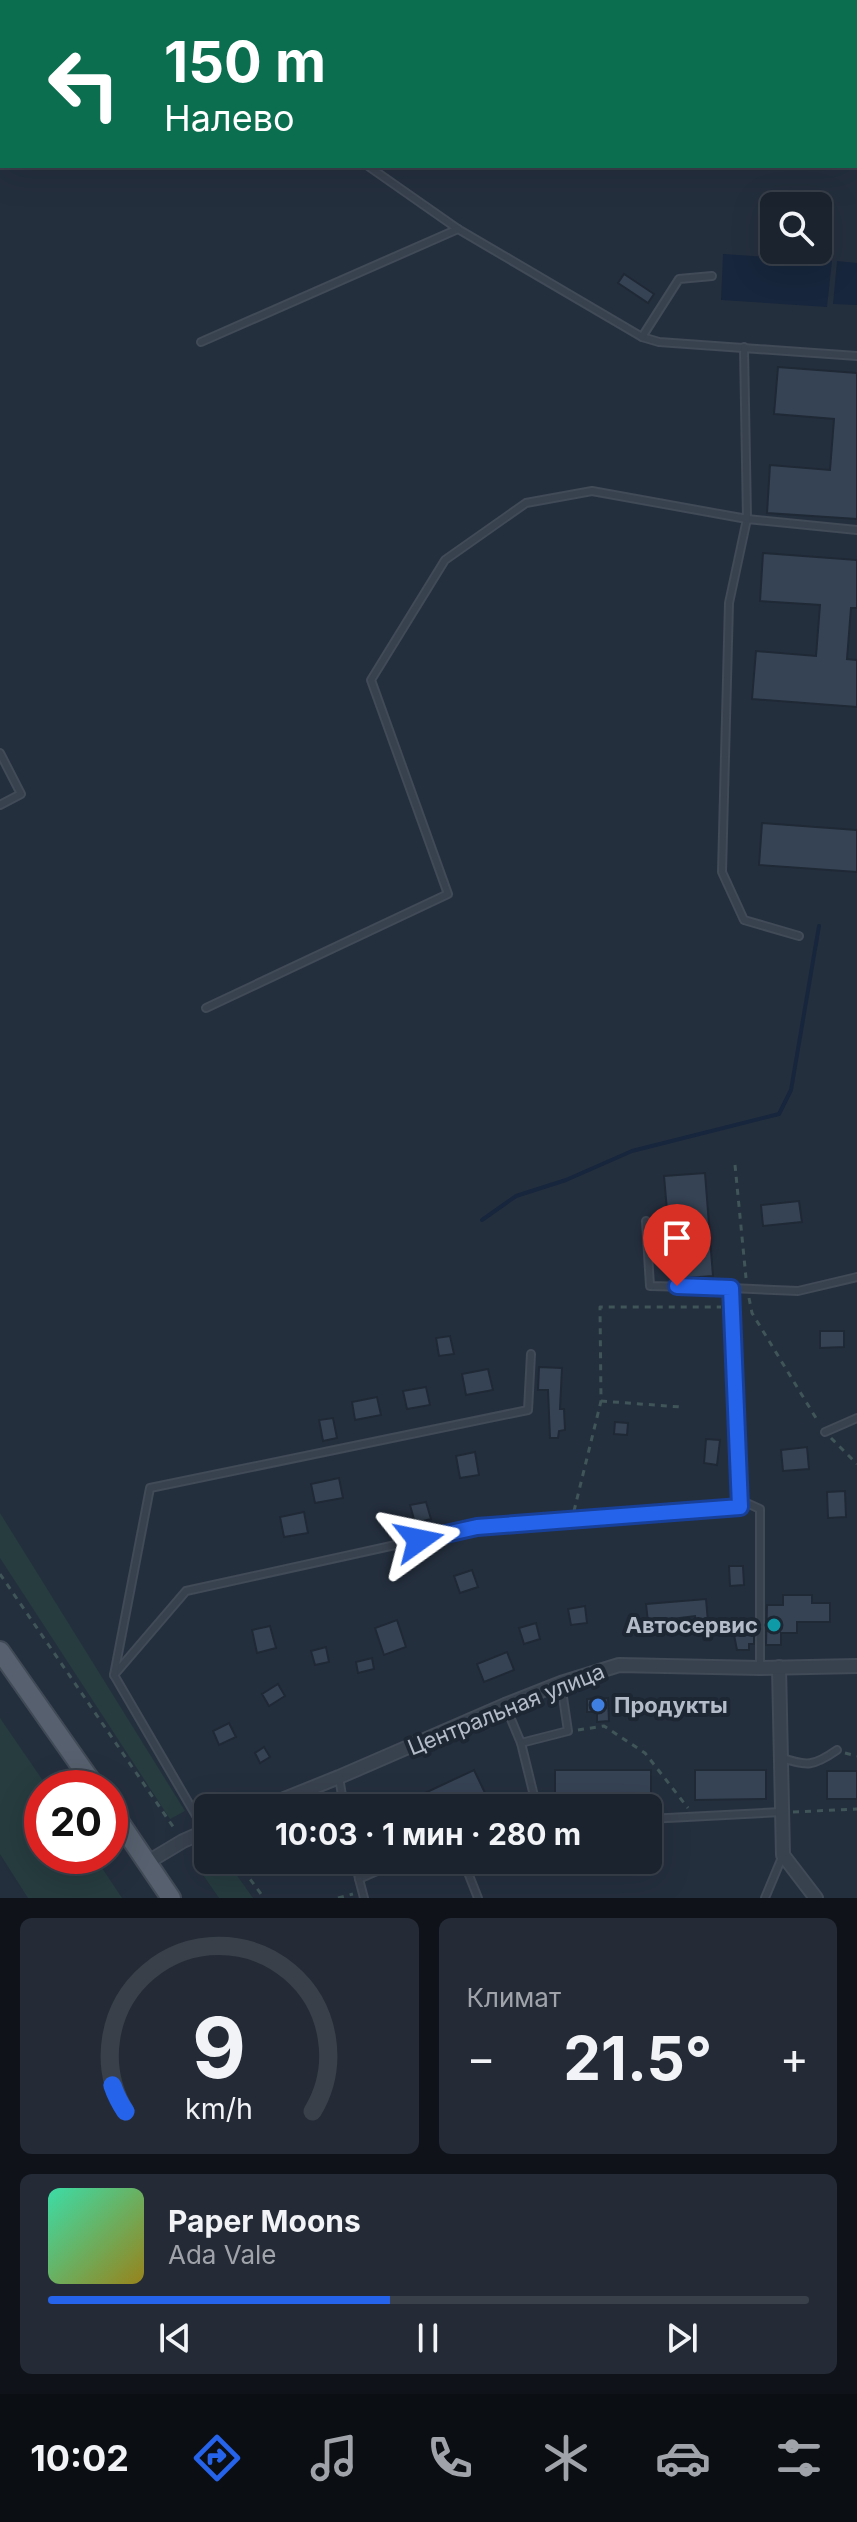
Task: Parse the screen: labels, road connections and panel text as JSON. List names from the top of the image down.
{
  "streets": {
    "street": ["Центральная улица"]
  },
  "places": ["Автосервис", "Продукты"],
  "page": {
    "turn": ["150 m", "Налево"],
    "limit": "20",
    "trip": "10:03 · 1 мин · 280 m",
    "tile": "Климат",
    "heat": ["−", "21.5°", "+"],
    "song": ["Paper Moons", "Ada Vale"],
    "tabs": "10:02",
    "gauge": ["9", "km/h"]
  }
}
